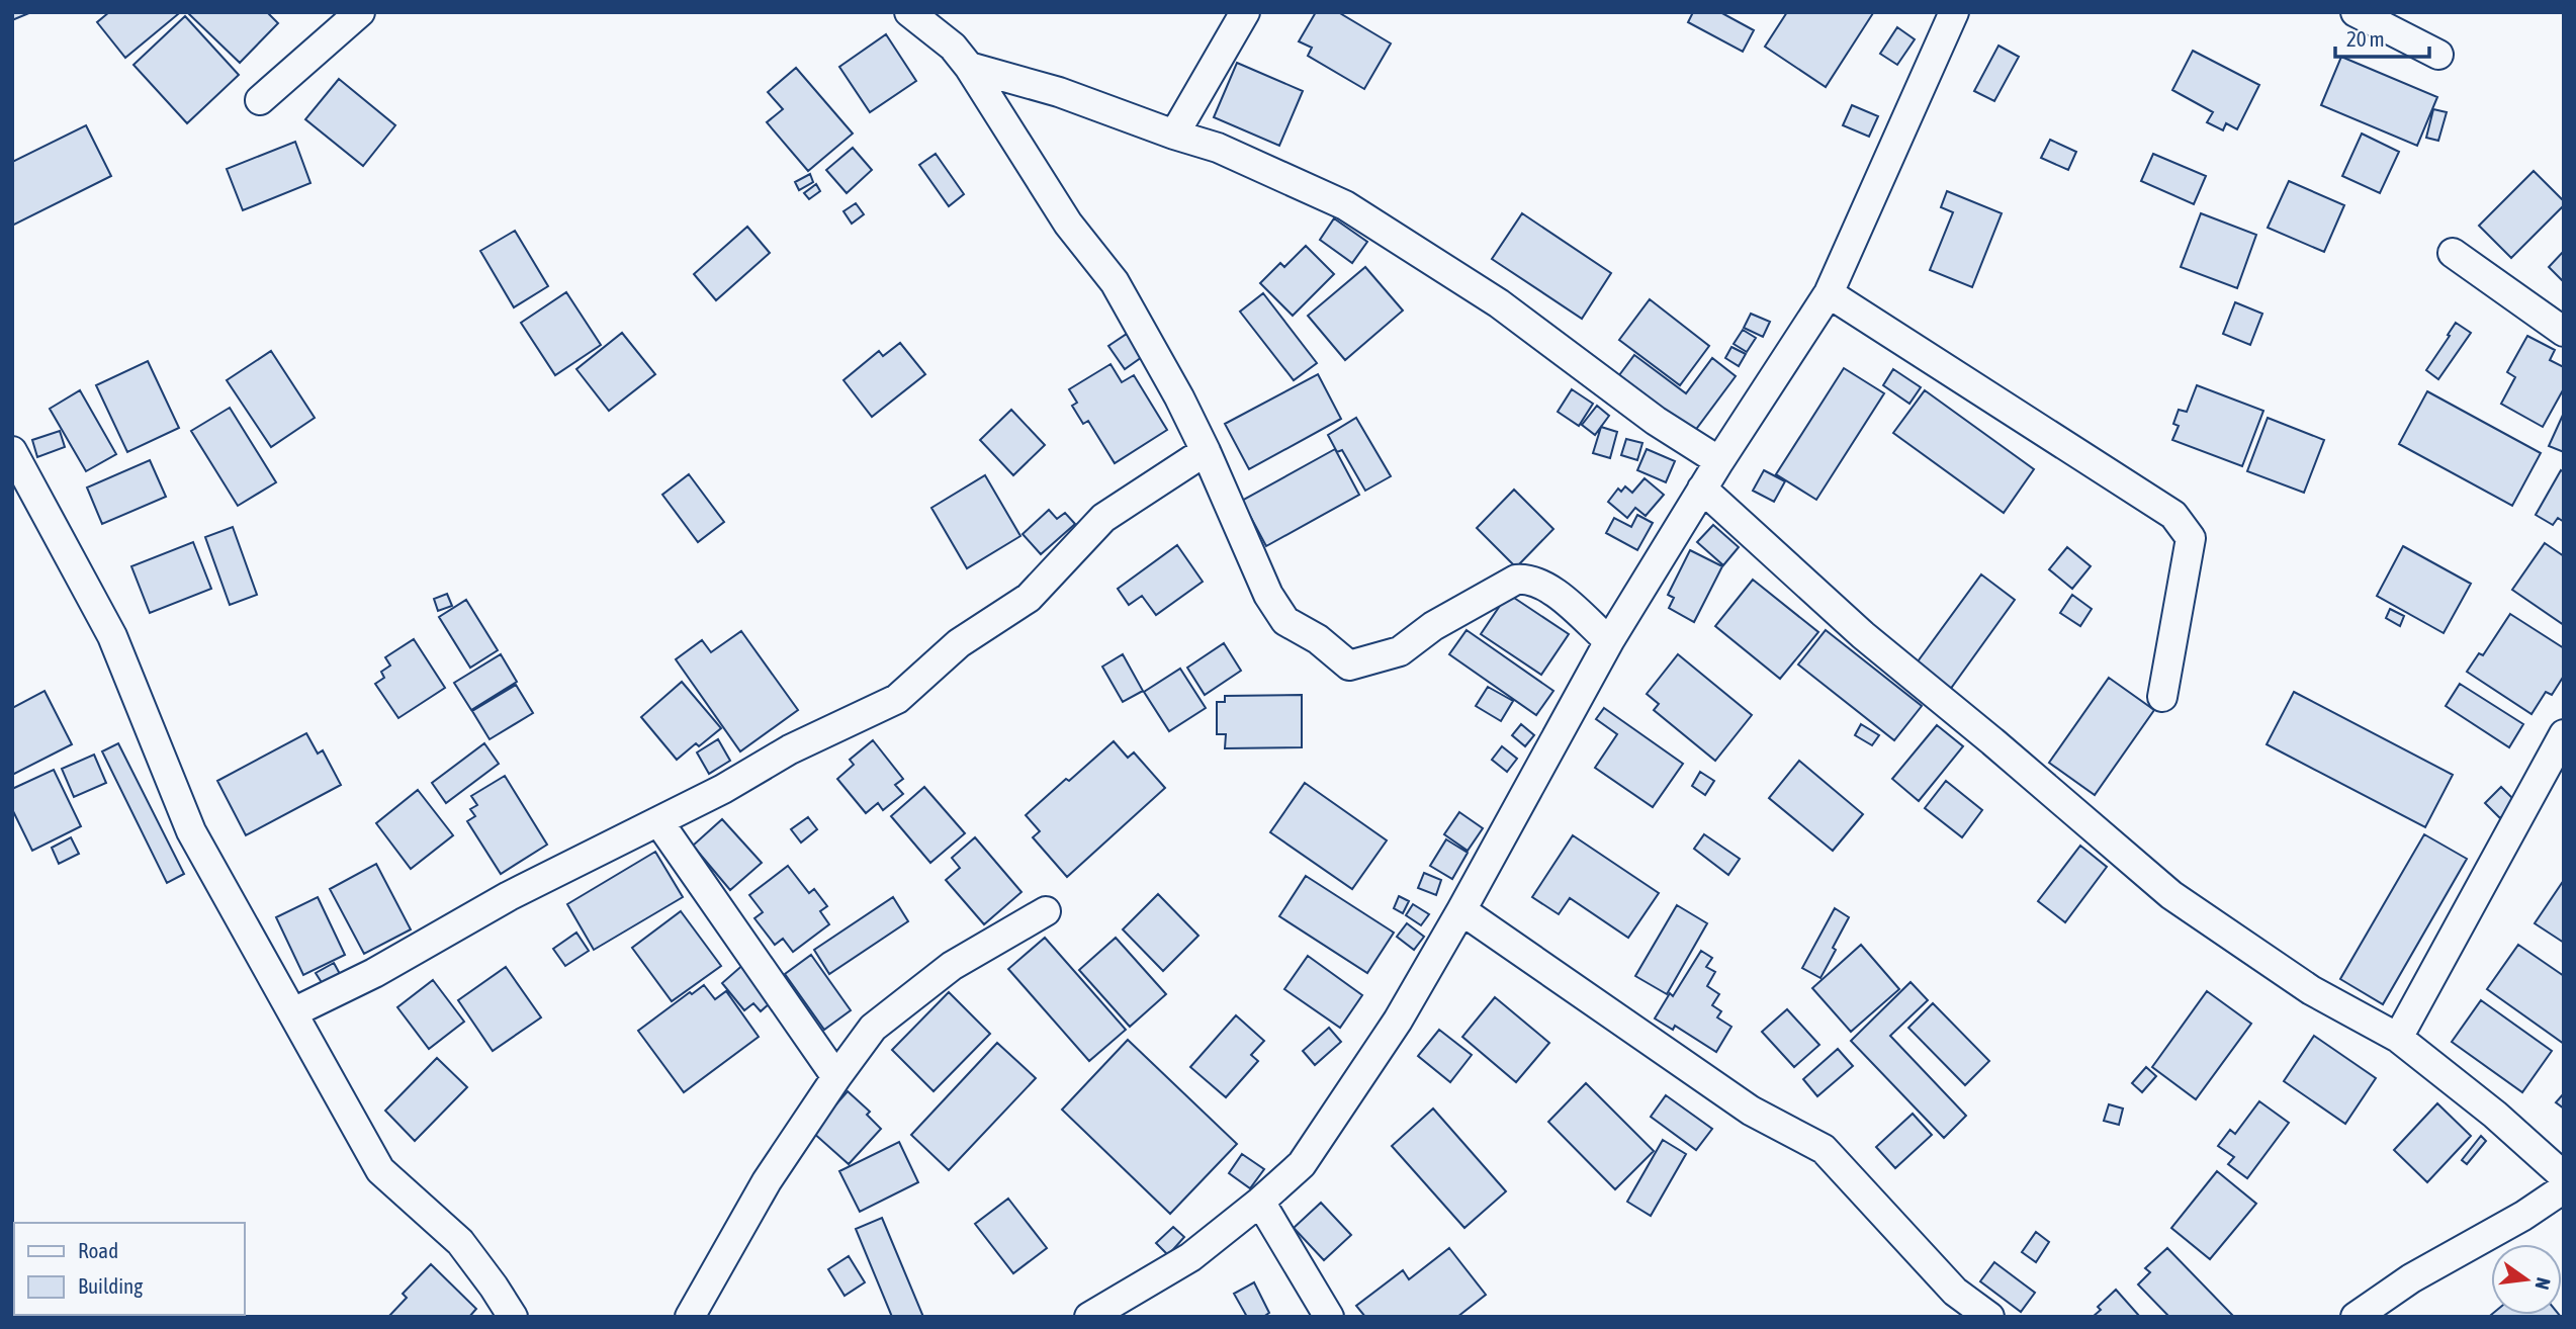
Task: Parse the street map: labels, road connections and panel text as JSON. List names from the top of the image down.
{
  "legend": ["Road", "Building"],
  "scale_bar": "20 m",
  "north": "right"
}
